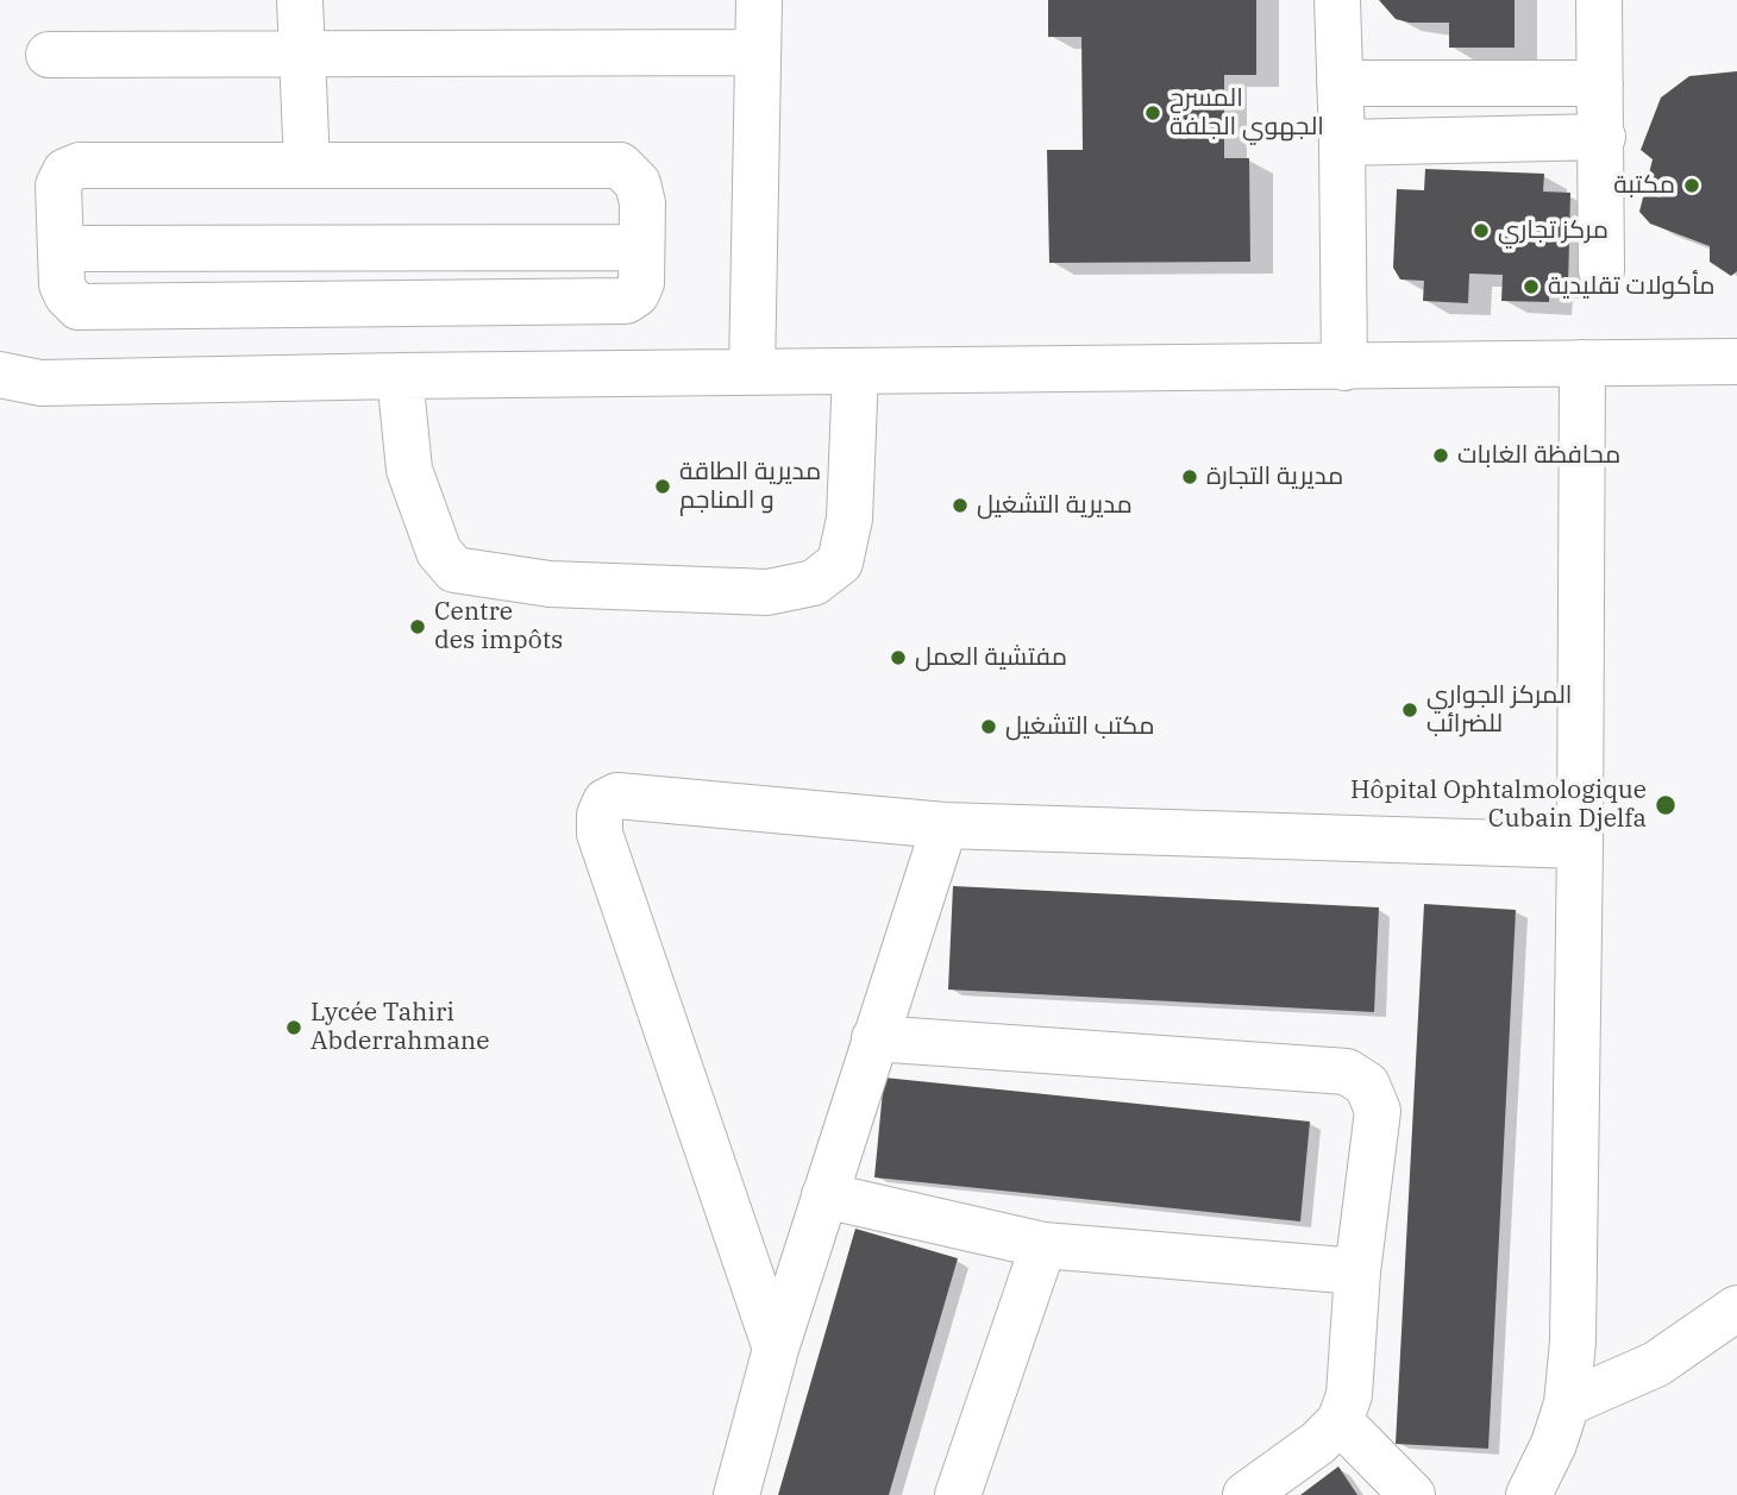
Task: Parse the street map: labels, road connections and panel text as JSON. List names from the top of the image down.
{
  "places": [
    "المسرح الجهوي الجلفة",
    "مكتبة",
    "مركز تجاري",
    "مأكولات تقليدية",
    "محافظة الغابات",
    "مديرية التجارة",
    "مديرية الطاقة و المناجم",
    "مديرية التشغيل",
    "Centre des impôts",
    "مفتشية العمل",
    "المركز الجواري للضرائب",
    "مكتب التشغيل",
    "Hôpital Ophtalmologique Cubain Djelfa",
    "Lycée Tahiri Abderrahmane"
  ]
}
